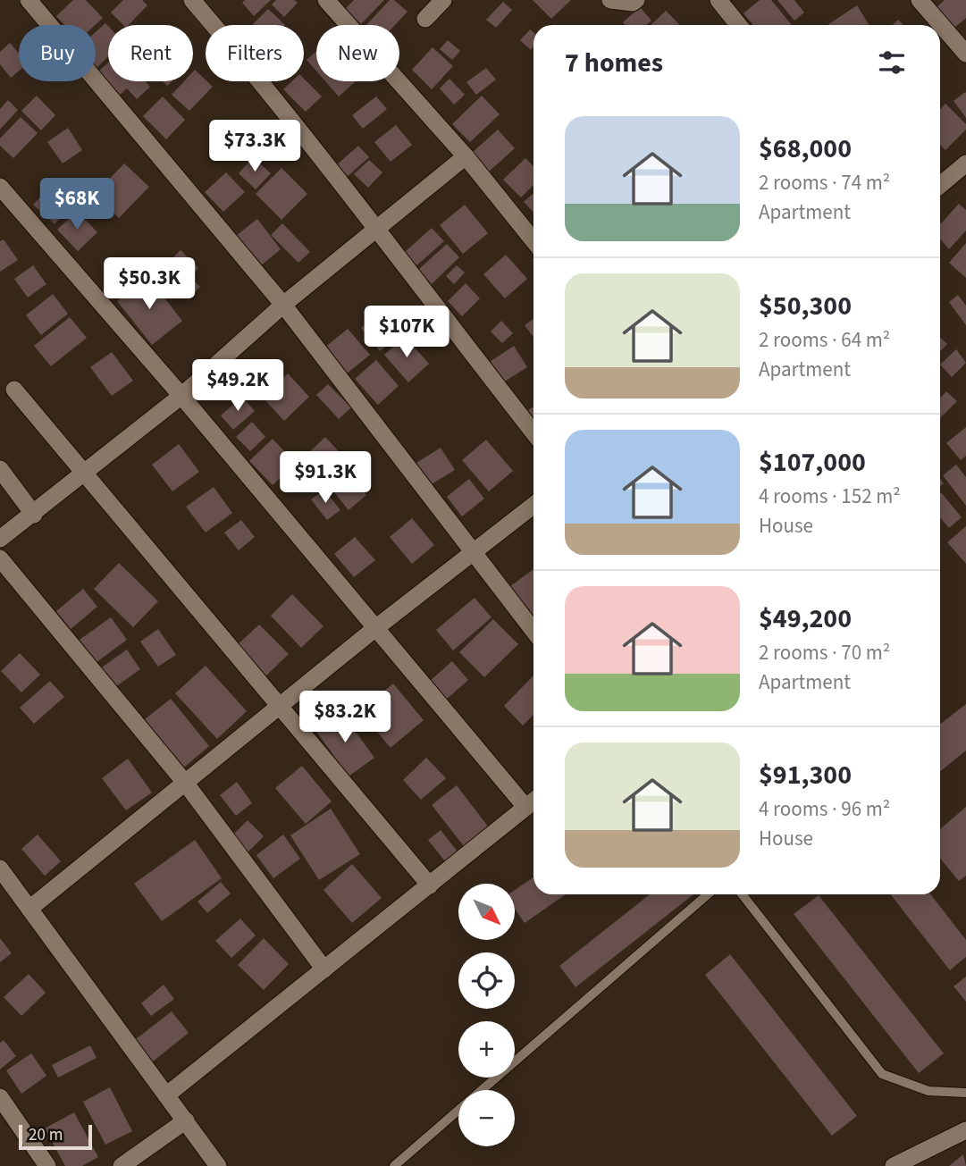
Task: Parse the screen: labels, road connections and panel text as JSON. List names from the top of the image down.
{
  "scale_bar": "20 m",
  "north": "bottom right",
  "page": {
    "chip": [
      "Buy",
      "Rent",
      "Filters",
      "New"
    ],
    "heading": "7 homes",
    "list": [
      {
        "name": "$68,000",
        "note": "2 rooms · 74 m² · Apartment"
      },
      {
        "name": "$50,300",
        "note": "2 rooms · 64 m² · Apartment"
      },
      {
        "name": "$107,000",
        "note": "4 rooms · 152 m² · House"
      },
      {
        "name": "$49,200",
        "note": "2 rooms · 70 m² · Apartment"
      },
      {
        "name": "$91,300",
        "note": "4 rooms · 96 m² · House"
      }
    ],
    "price": [
      "$73.3K",
      "$68K",
      "$50.3K",
      "$107K",
      "$49.2K",
      "$91.3K",
      "$83.2K"
    ],
    "map_buttons": ["+", "−"],
    "scale": "20 m"
  }
}
